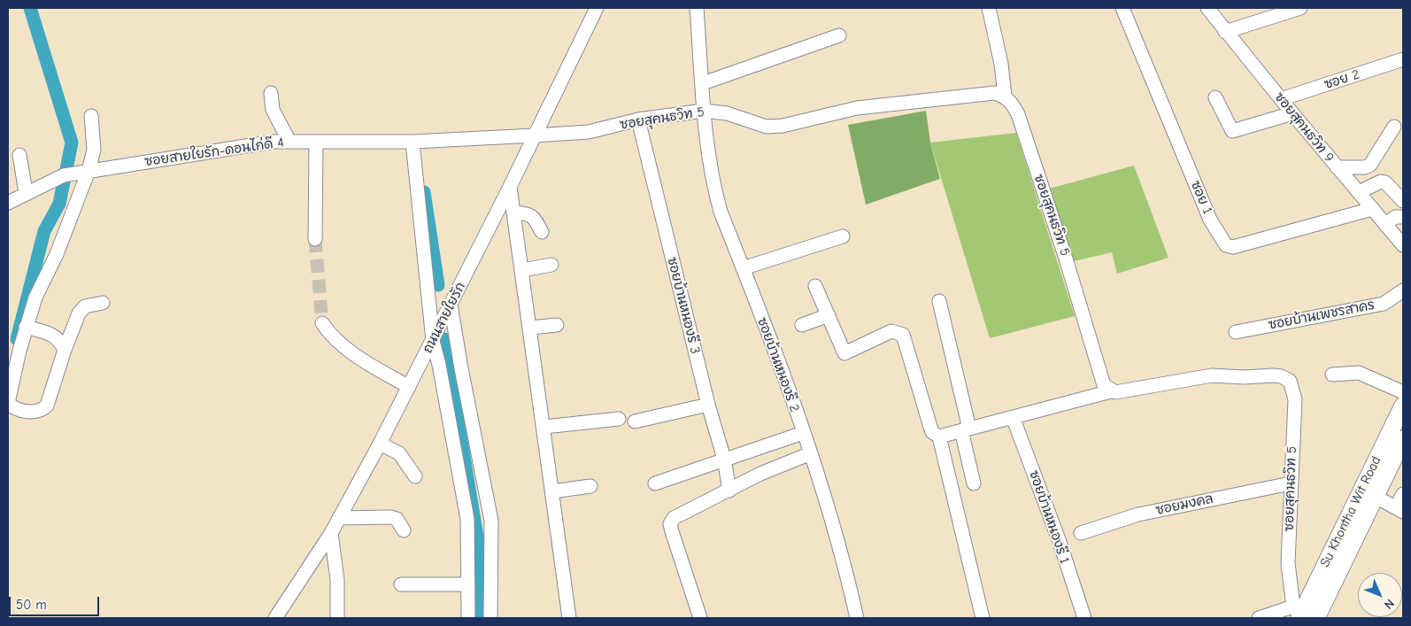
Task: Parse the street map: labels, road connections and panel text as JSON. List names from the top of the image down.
{
  "streets": {
    "main road": ["Su Khontha Wit Road"],
    "street": [
      "ซอย 2",
      "ซอยสุคนธวิท 5",
      "ซอยสุคนธวิท 9",
      "ซอยสายใยรัก-ดอนไก่ดี 4",
      "ซอย 1",
      "ซอยบ้านหนองรี 3",
      "ซอยบ้านเพชรสาคร",
      "ถนนสายใยรัก",
      "ซอยบ้านหนองรี 2",
      "ซอยมงคล",
      "ซอยบ้านหนองรี 1"
    ]
  },
  "crossings": [
    ["ซอย 2", "ซอยสุคนธวิท 9"],
    ["ซอยสุคนธวิท 5", "ซอยสายใยรัก-ดอนไก่ดี 4"],
    ["ซอยสุคนธวิท 5", "ซอยบ้านหนองรี 3"],
    ["ซอยสุคนธวิท 5", "ถนนสายใยรัก"],
    ["ซอยสุคนธวิท 5", "ซอยบ้านหนองรี 2"],
    ["ซอยสุคนธวิท 5", "ซอยมงคล"],
    ["ซอยสุคนธวิท 5", "Su Khontha Wit Road"],
    ["ซอยสุคนธวิท 9", "ซอย 1"],
    ["ซอยสายใยรัก-ดอนไก่ดี 4", "ถนนสายใยรัก"]
  ],
  "scale_bar": "50 m",
  "north": "bottom right"
}
